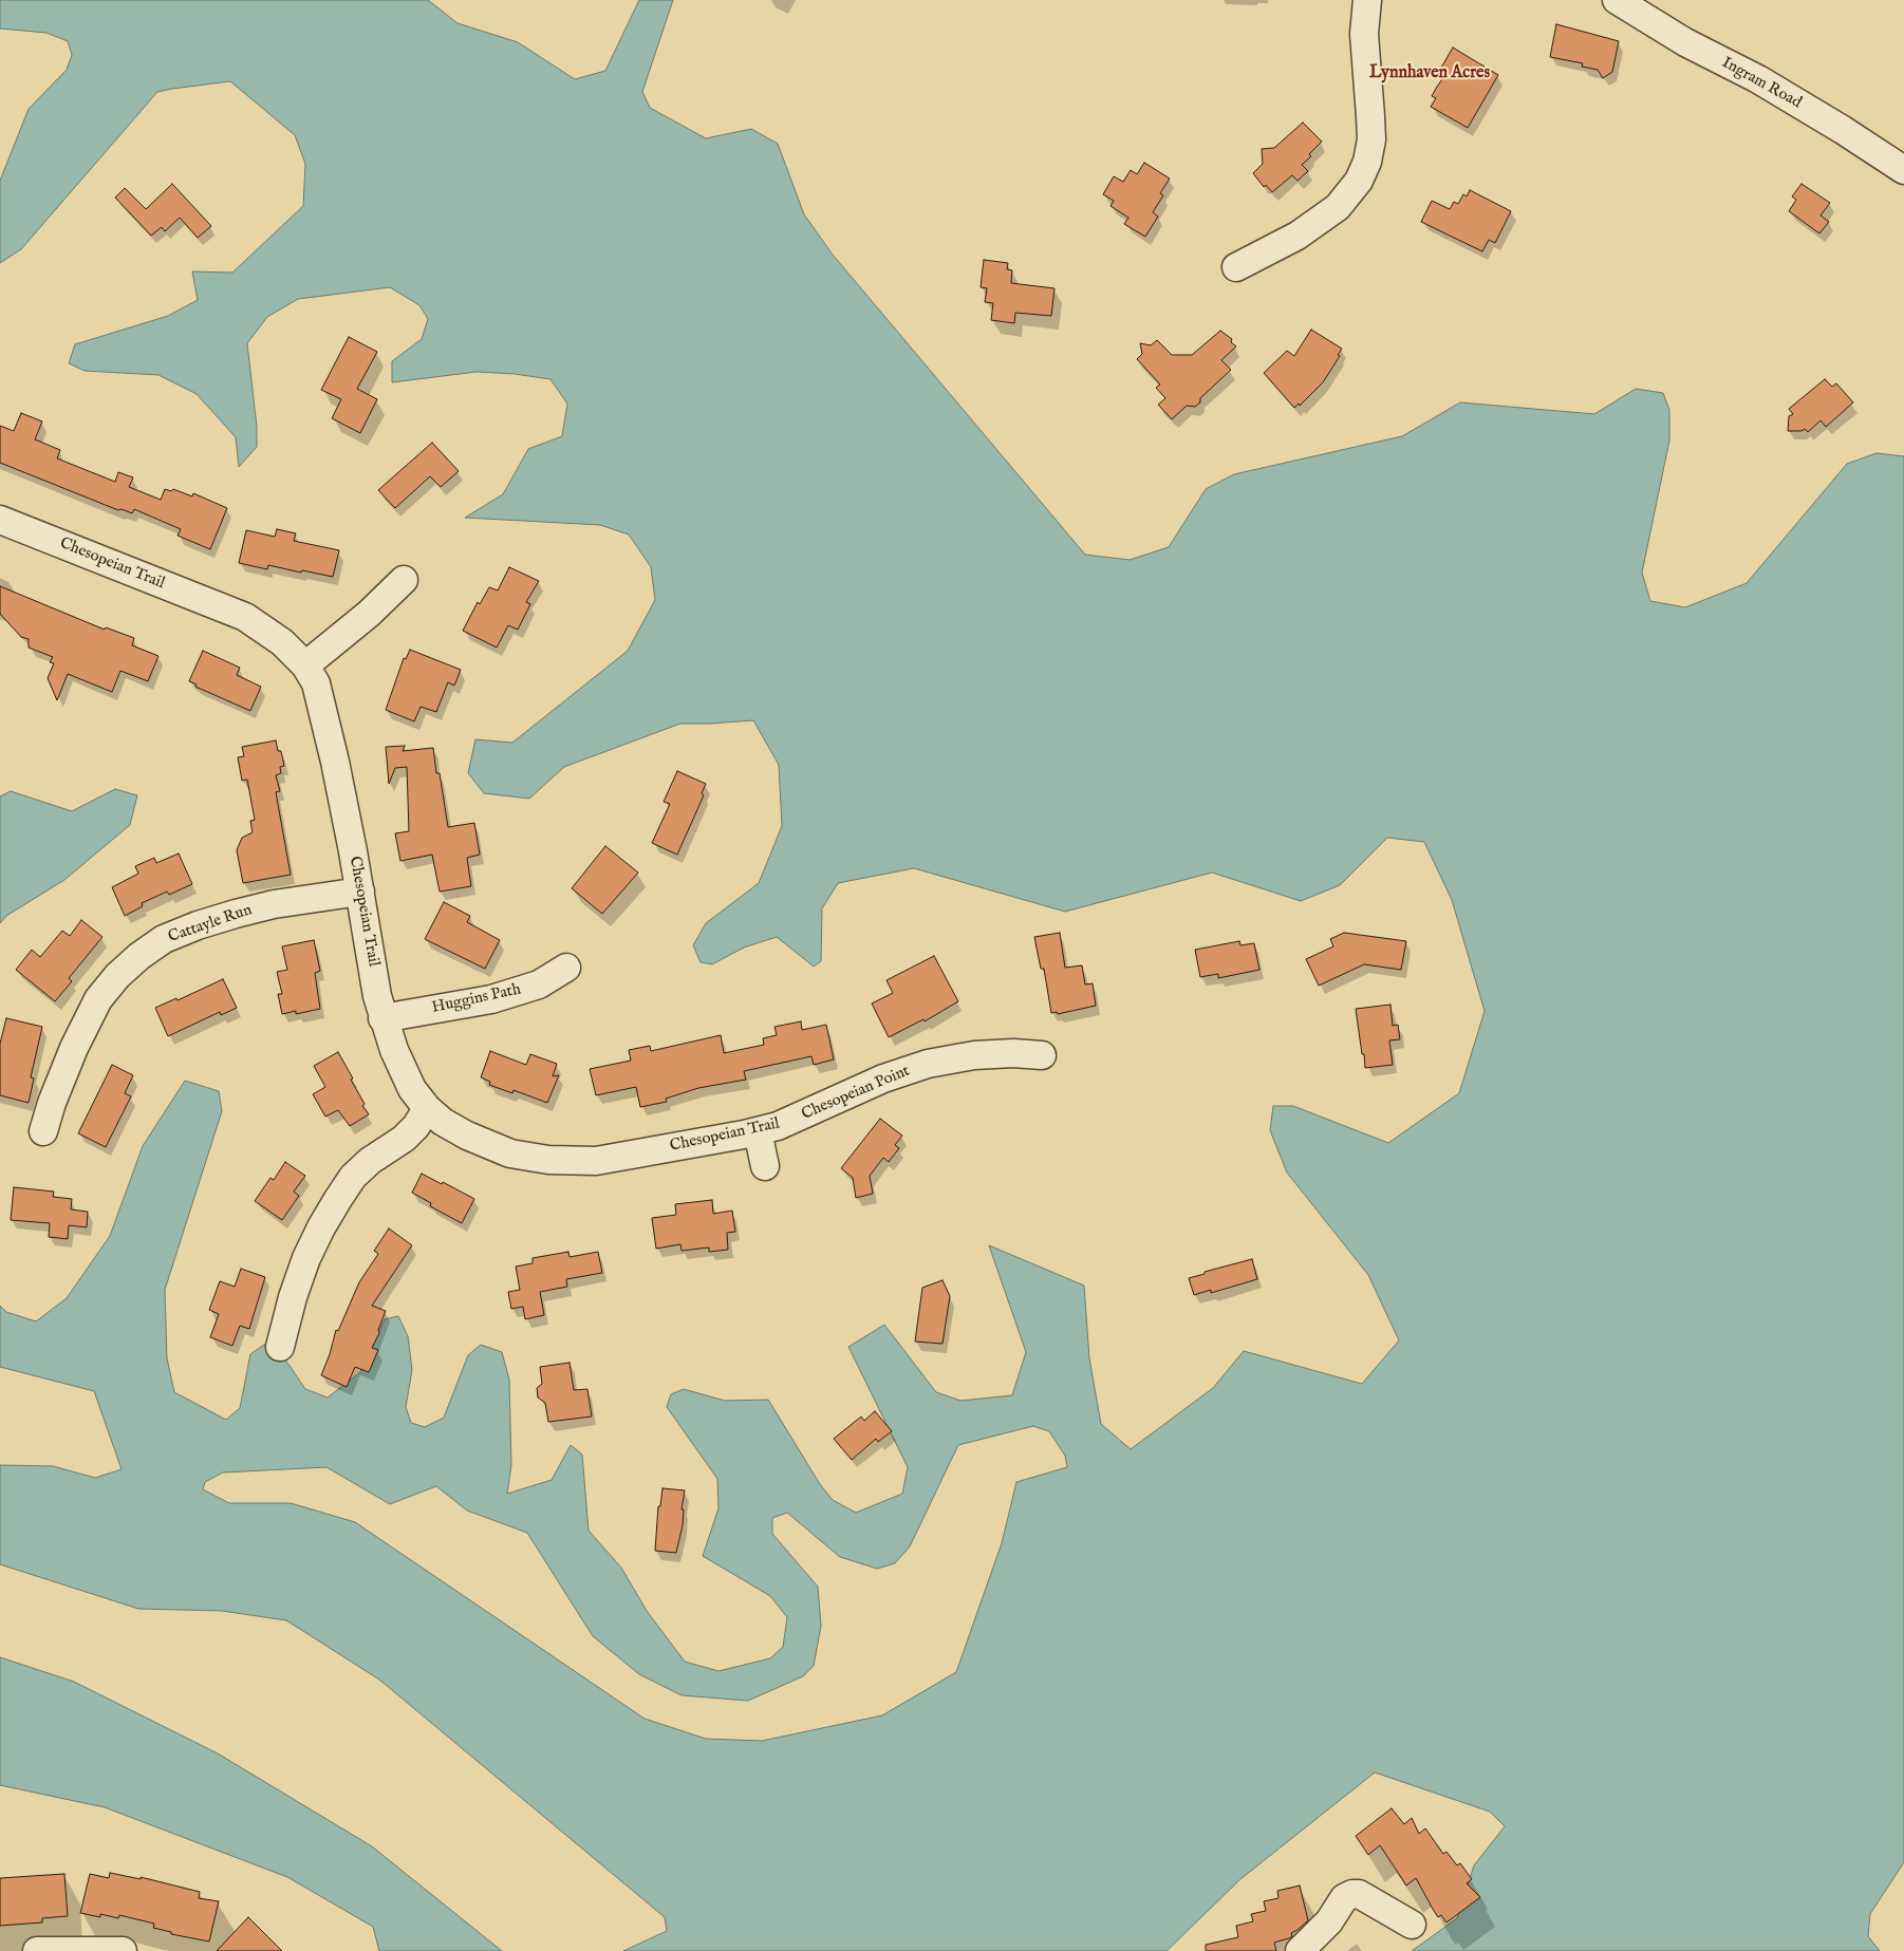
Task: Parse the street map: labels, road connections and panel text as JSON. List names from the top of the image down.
{
  "streets": {
    "street": [
      "Ingram Road",
      "Chesopeian Trail",
      "Cattayle Run",
      "Huggins Path",
      "Chesopeian Point"
    ]
  },
  "crossings": [
    ["Chesopeian Trail", "Cattayle Run"],
    ["Chesopeian Trail", "Huggins Path"],
    ["Chesopeian Trail", "Chesopeian Point"]
  ],
  "districts": ["Lynnhaven Acres"]
}
